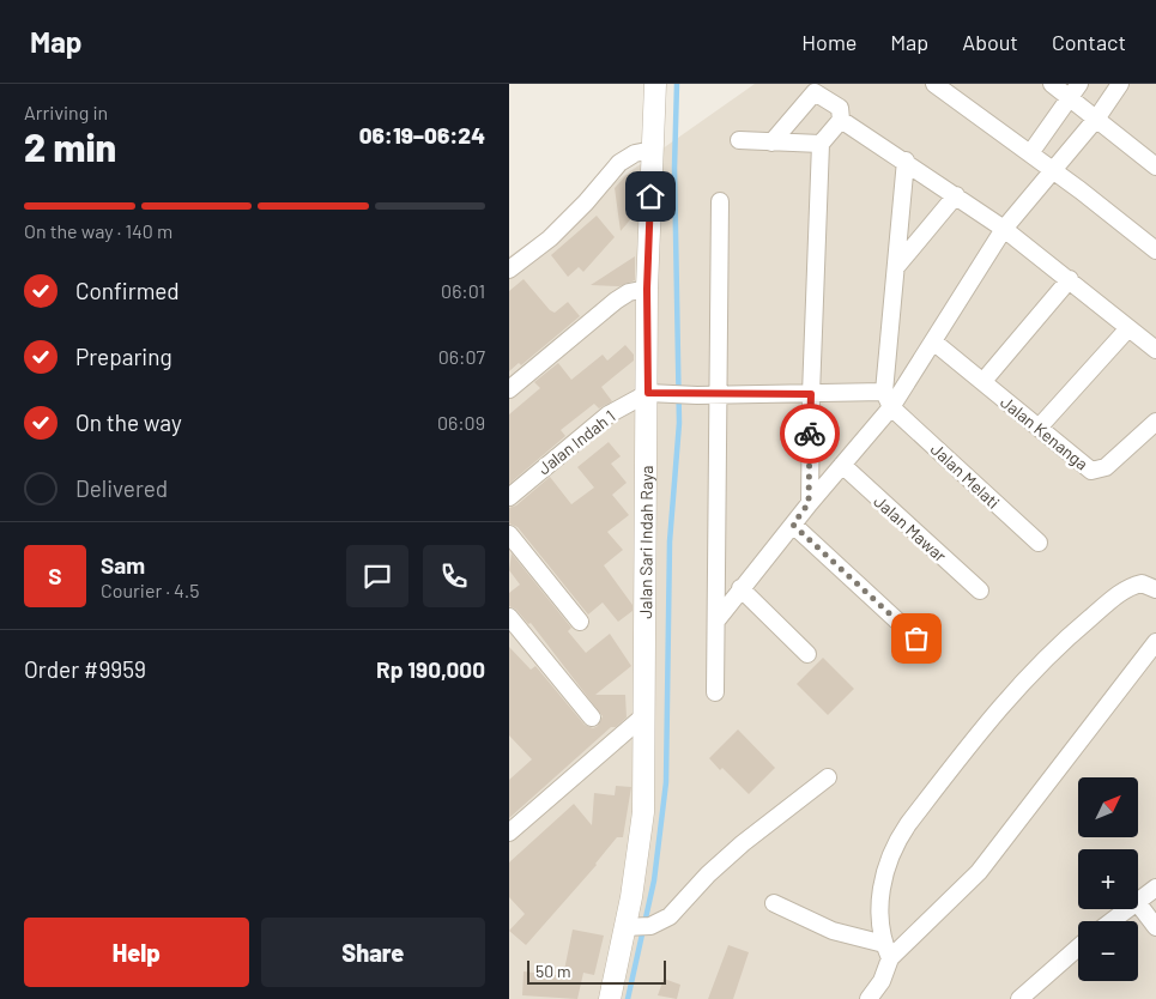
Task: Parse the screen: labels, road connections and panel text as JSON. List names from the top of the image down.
{
  "streets": {
    "street": [
      "Jalan Kenanga",
      "Jalan Indah 1",
      "Jalan Melati",
      "Jalan Mawar",
      "Jalan Sari Indah Raya"
    ]
  },
  "crossings": [
    ["Jalan Indah 1", "Jalan Sari Indah Raya"]
  ],
  "scale_bar": "50 m",
  "north": "top right",
  "page": {
    "header": "Map",
    "nav": [
      "Home",
      "Map",
      "About",
      "Contact"
    ],
    "heading": ["2 min", "Arriving in", "06:19–06:24"],
    "panel": [
      "Sam",
      "Courier · 4.5",
      "Order #9959",
      "Rp 190,000"
    ],
    "bar": "On the way · 140 m",
    "list": [
      ["Confirmed", "06:01"],
      ["Preparing", "06:07"],
      ["On the way", "06:09"],
      "Delivered"
    ],
    "round": "S",
    "map_buttons": ["+", "−"],
    "buttons": ["Help", "Share"],
    "scale": "50 m"
  }
}
